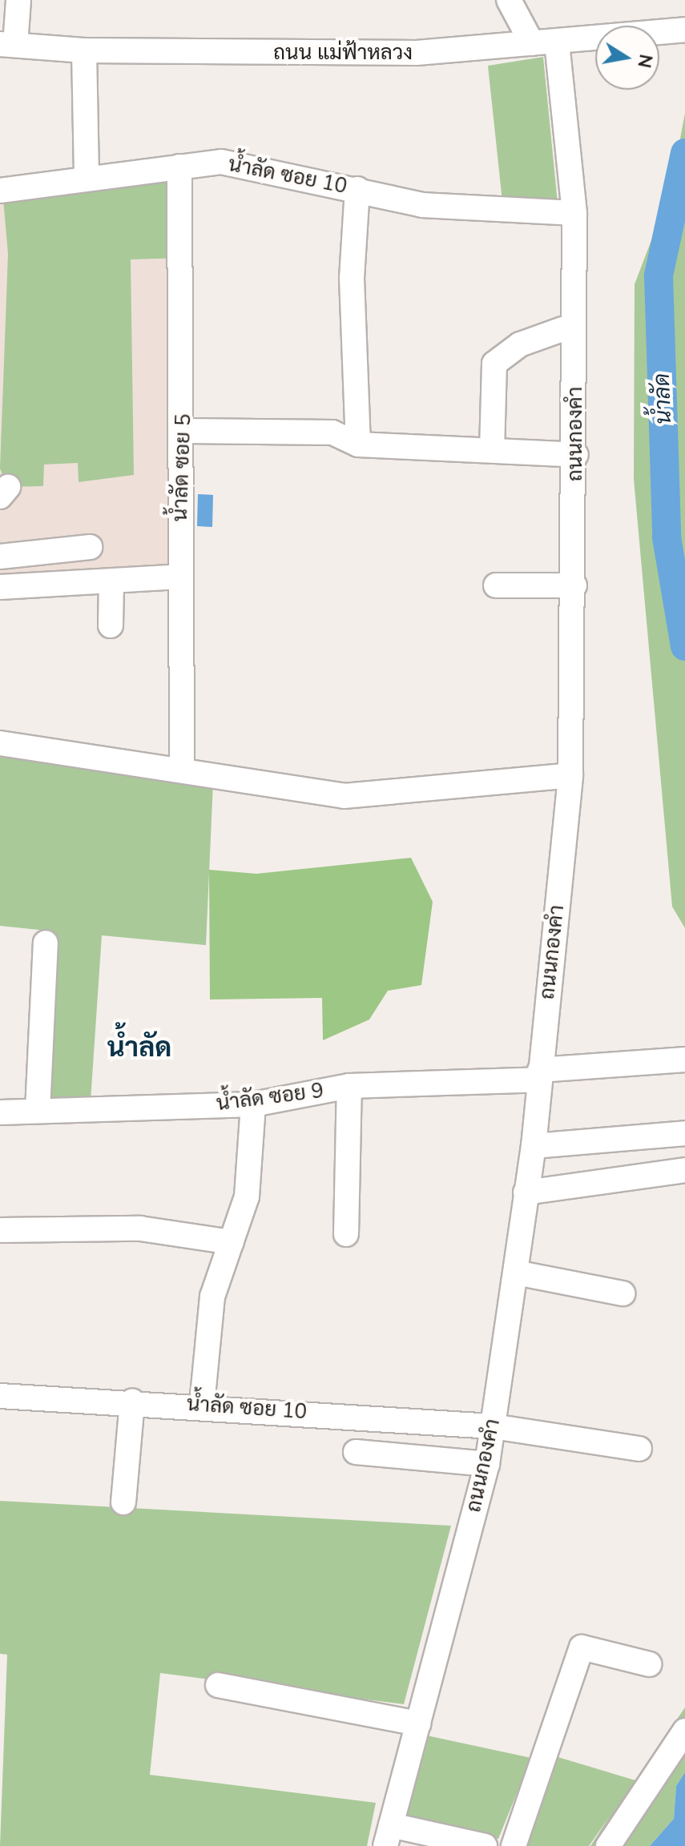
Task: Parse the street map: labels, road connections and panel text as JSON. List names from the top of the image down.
{
  "streets": {
    "street": [
      "ถนน แม่ฟ้าหลวง",
      "น้ำลัด ซอย 10",
      "ถนนกองคำ",
      "น้ำลัด ซอย 5",
      "น้ำลัด ซอย 9"
    ]
  },
  "crossings": [
    ["ถนน แม่ฟ้าหลวง", "ถนนกองคำ"],
    ["น้ำลัด ซอย 10", "ถนนกองคำ"],
    ["น้ำลัด ซอย 10", "น้ำลัด ซอย 5"],
    ["ถนนกองคำ", "น้ำลัด ซอย 9"]
  ],
  "districts": ["น้ำลัด"],
  "water": ["น้ำลัด"],
  "north": "right"
}
